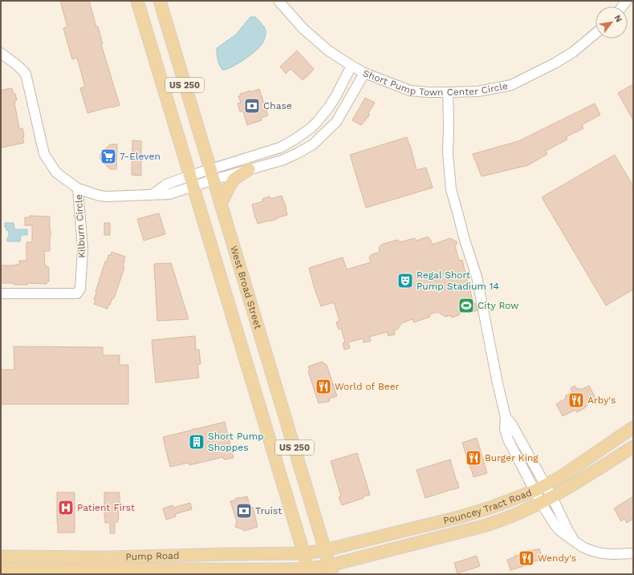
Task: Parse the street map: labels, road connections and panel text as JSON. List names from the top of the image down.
{
  "streets": {
    "main road": [
      "US 250",
      "West Broad Street",
      "Pouncey Tract Road",
      "Pump Road"
    ],
    "street": ["Short Pump Town Center Circle", "Kilburn Circle"]
  },
  "crossings": [
    ["US 250", "Pouncey Tract Road"],
    ["US 250", "Pump Road"],
    ["West Broad Street", "Pouncey Tract Road"],
    ["Pouncey Tract Road", "Pump Road"]
  ],
  "places": {
    "bank": ["Chase", "Truist"],
    "supermarket": ["7-Eleven"],
    "theatre": ["Regal Short Pump Stadium 14"],
    "sports": ["City Row"],
    "restaurant": [
      "World of Beer",
      "Arby's",
      "Burger King",
      "Wendy's"
    ],
    "building": ["Short Pump Shoppes"],
    "hospital": ["Patient First"]
  },
  "north": "top right"
}
